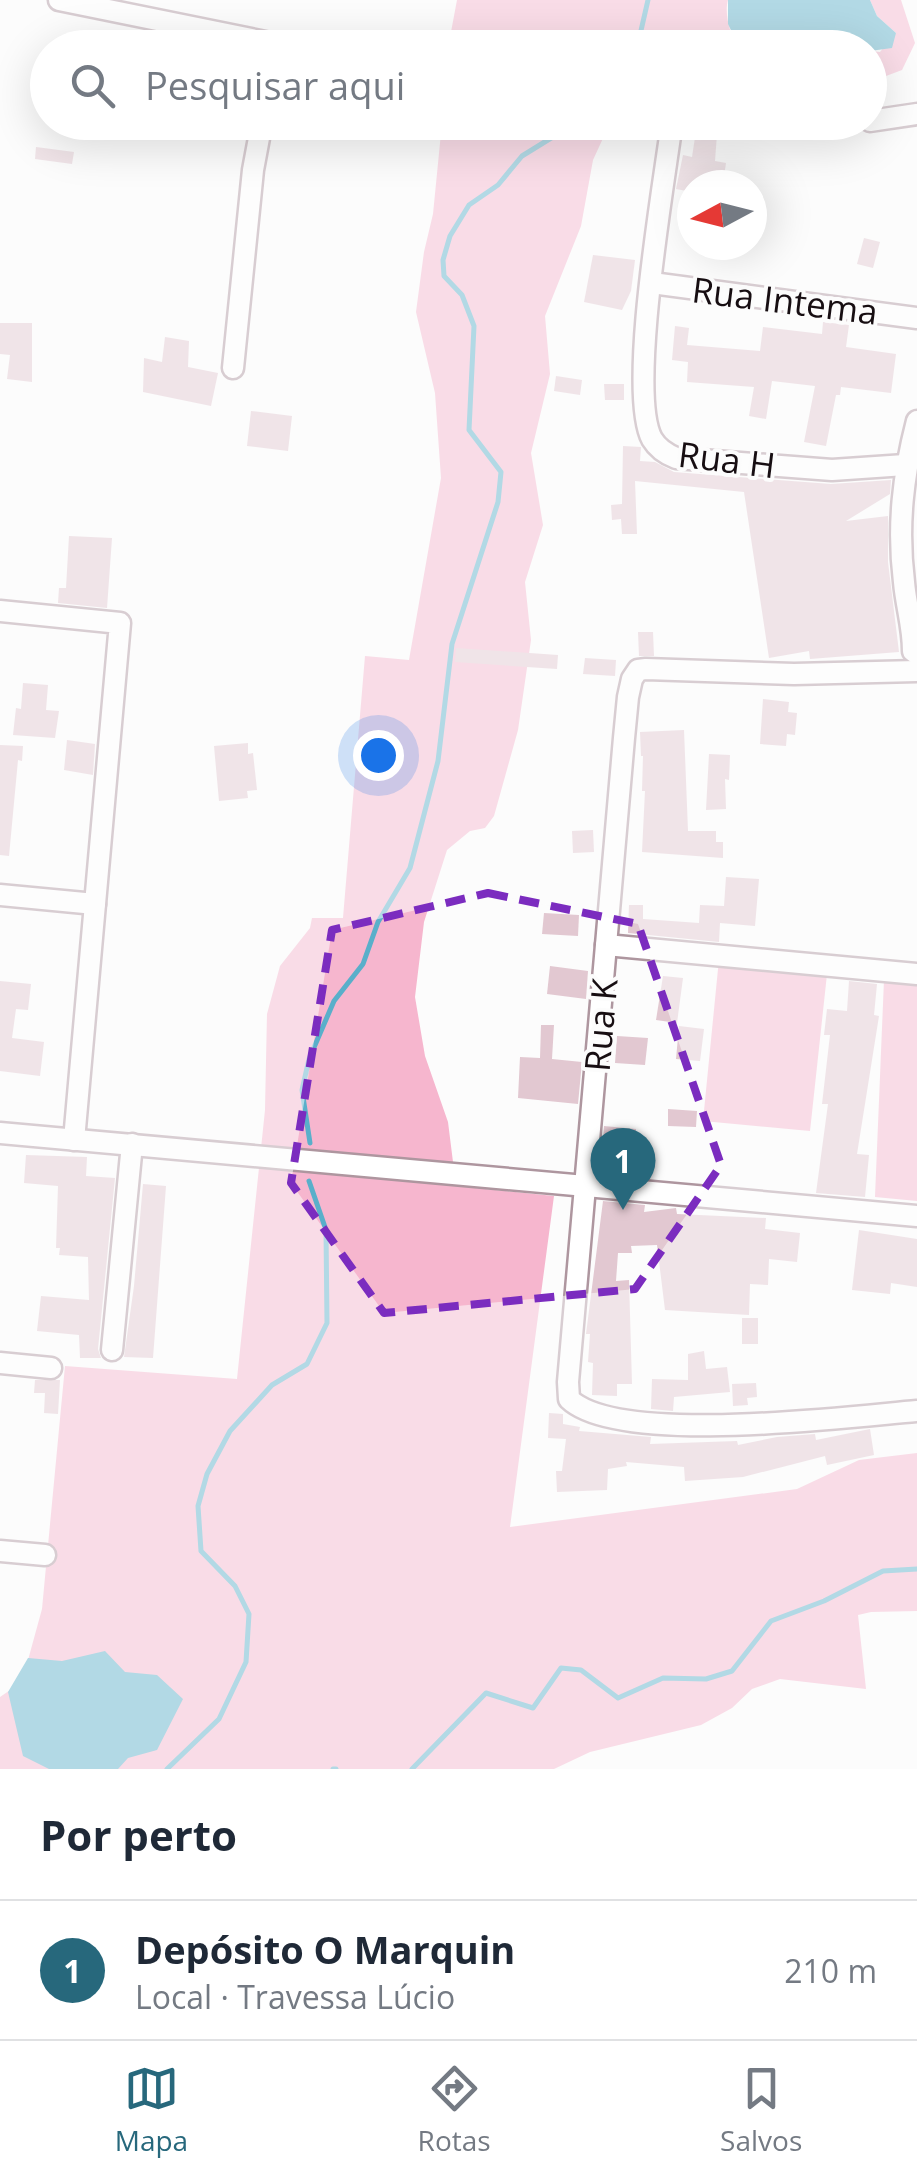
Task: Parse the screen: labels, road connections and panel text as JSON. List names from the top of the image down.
{
  "streets": {
    "street": ["Rua Intema", "Rua H", "Rua K"]
  },
  "crossings": [
    ["Rua Intema", "Rua H"]
  ],
  "north": "left",
  "page": {
    "search": "Pesquisar aqui",
    "pins": "1",
    "heading": "Por perto",
    "list": [
      {
        "mark": "1",
        "name": "Depósito O Marquin",
        "note": "Local · Travessa Lúcio",
        "value": "210 m"
      }
    ],
    "nav": ["Mapa", "Rotas", "Salvos"]
  }
}
